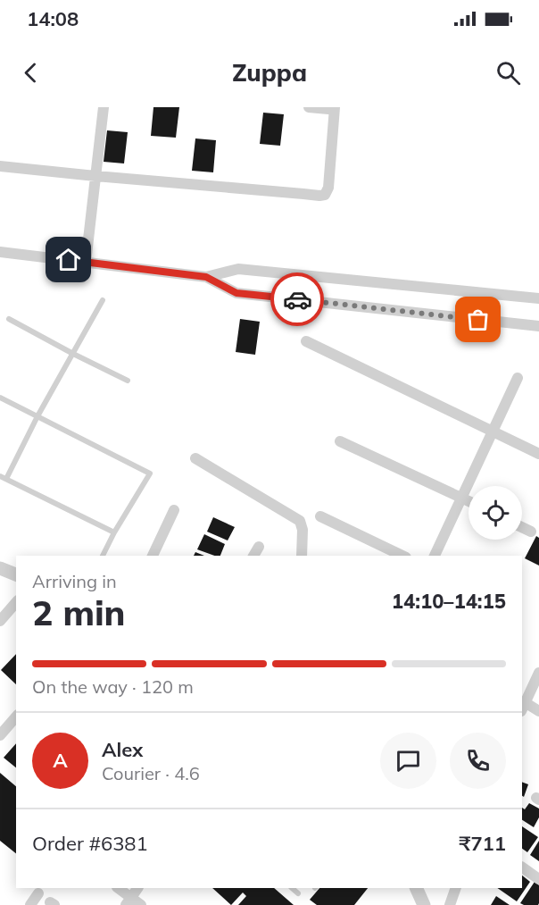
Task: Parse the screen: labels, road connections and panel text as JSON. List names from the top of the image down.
{
  "page": {
    "status": "14:08",
    "header": "Zuppa",
    "heading": ["2 min", "Arriving in", "14:10–14:15"],
    "panel": [
      "Alex",
      "Courier · 4.6",
      "Order #6381",
      "₹711"
    ],
    "bar": "On the way · 120 m",
    "round": "A"
  }
}
